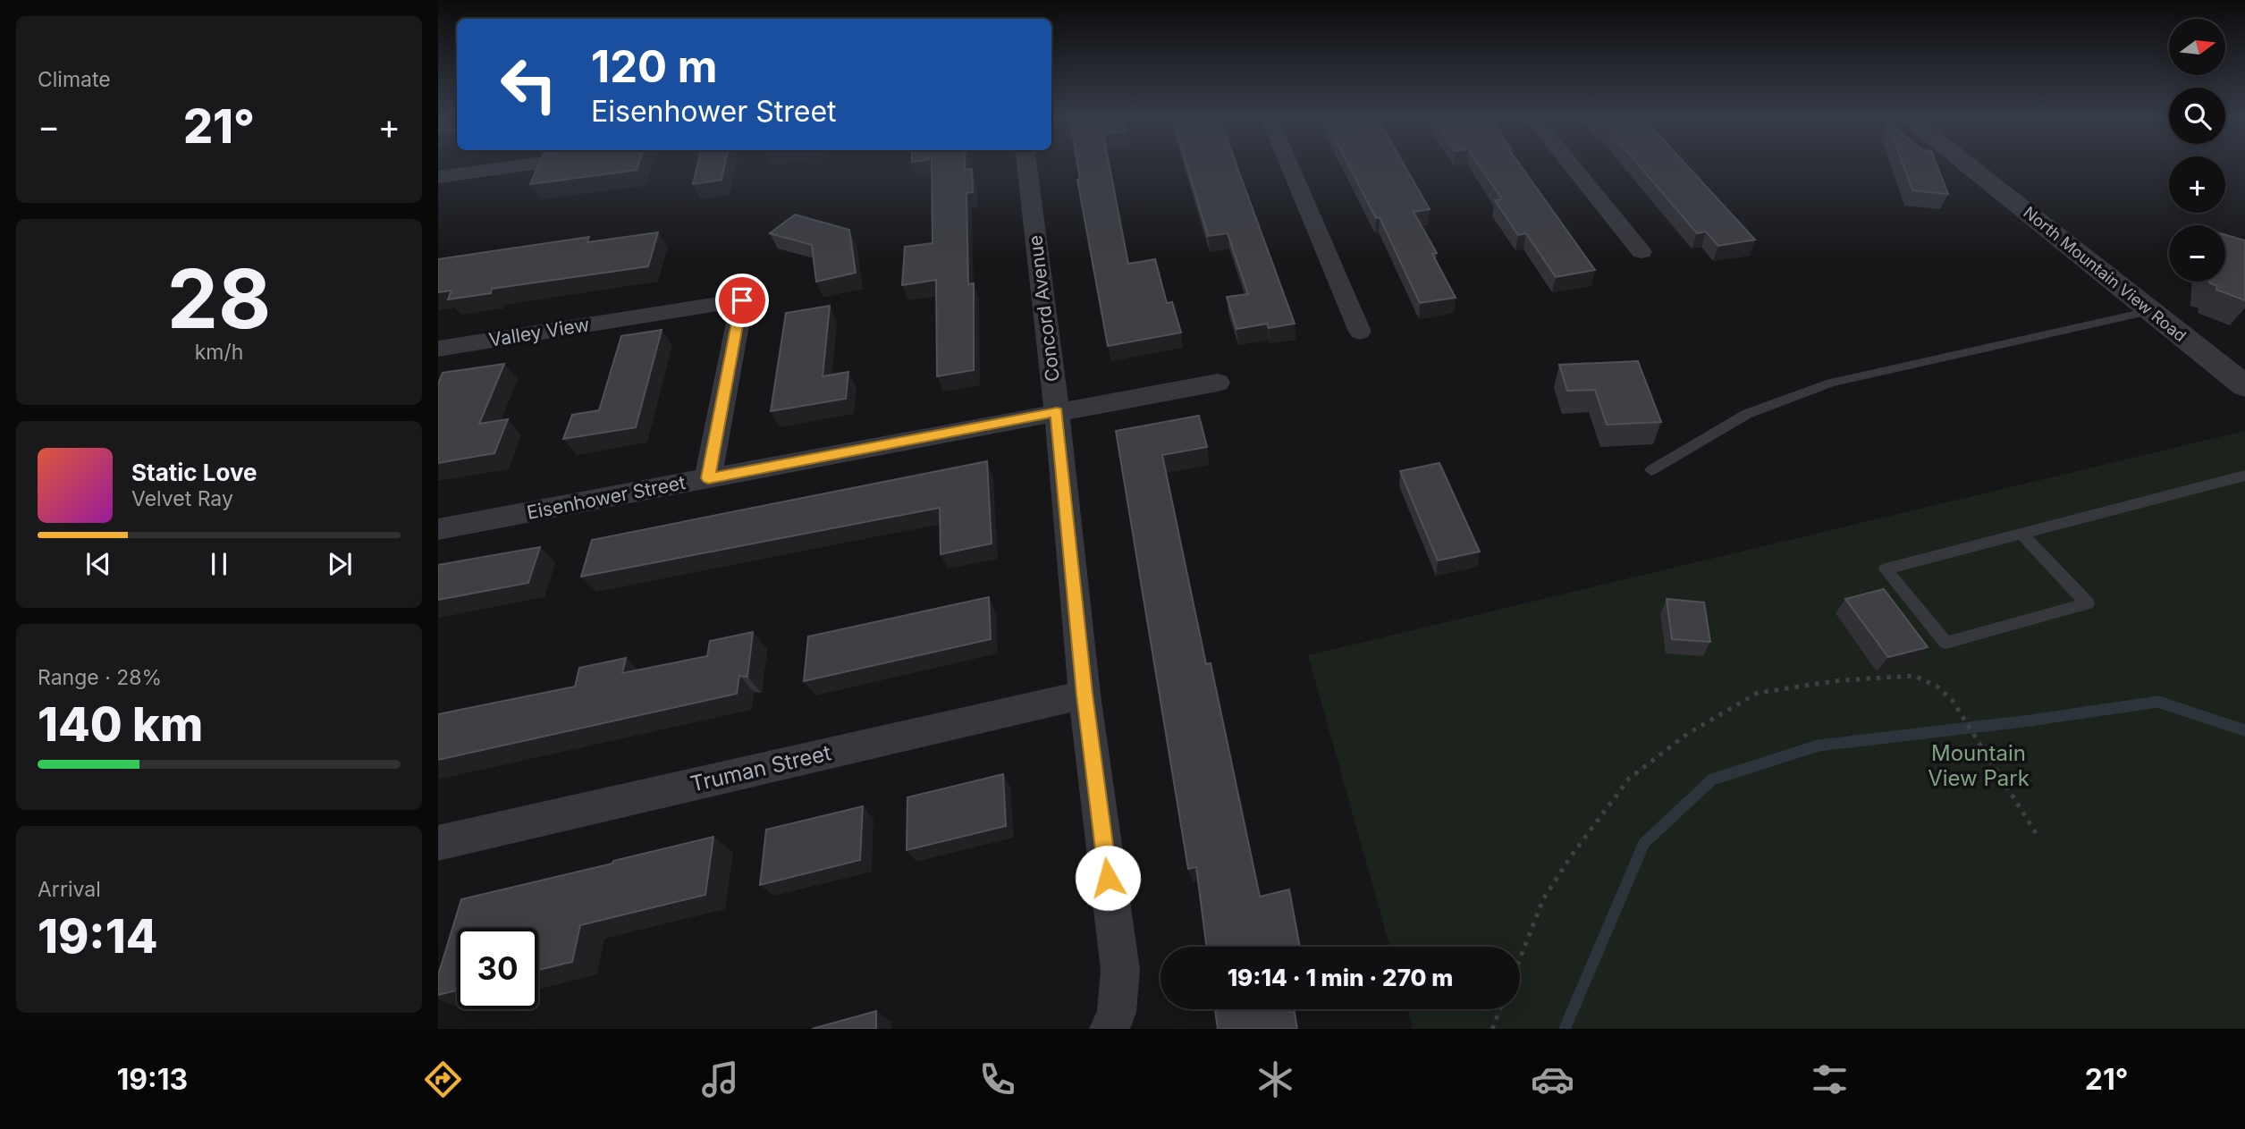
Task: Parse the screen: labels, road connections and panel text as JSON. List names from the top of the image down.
{
  "streets": {
    "street": [
      "North Mountain View Road",
      "Concord Avenue",
      "Valley View",
      "Eisenhower Street",
      "Truman Street"
    ]
  },
  "crossings": [
    ["Concord Avenue", "Eisenhower Street"],
    ["Concord Avenue", "Truman Street"],
    ["Valley View", "Eisenhower Street"]
  ],
  "parks": ["Mountain View Park"],
  "north": "right",
  "page": {
    "tile": [
      "Climate",
      ["28", "km/h"],
      ["Range · 28%", "140 km"],
      ["Arrival", "19:14"]
    ],
    "map_buttons": ["+", "−"],
    "turn": ["120 m", "Eisenhower Street"],
    "heat": ["−", "21°", "+"],
    "song": ["Static Love", "Velvet Ray"],
    "limit": "30",
    "trip": "19:14 · 1 min · 270 m",
    "tabs": ["19:13", "21°"]
  }
}
